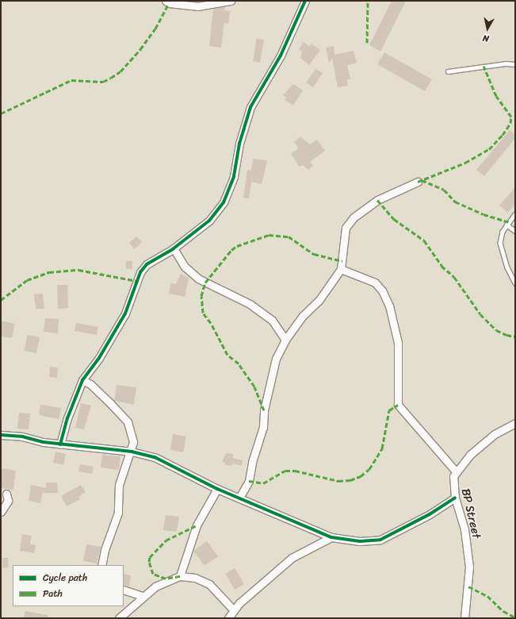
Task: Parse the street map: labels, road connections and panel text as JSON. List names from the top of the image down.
{
  "streets": {
    "street": ["BP Street"]
  },
  "legend": ["Cycle path", "Path"],
  "north": "bottom"
}
